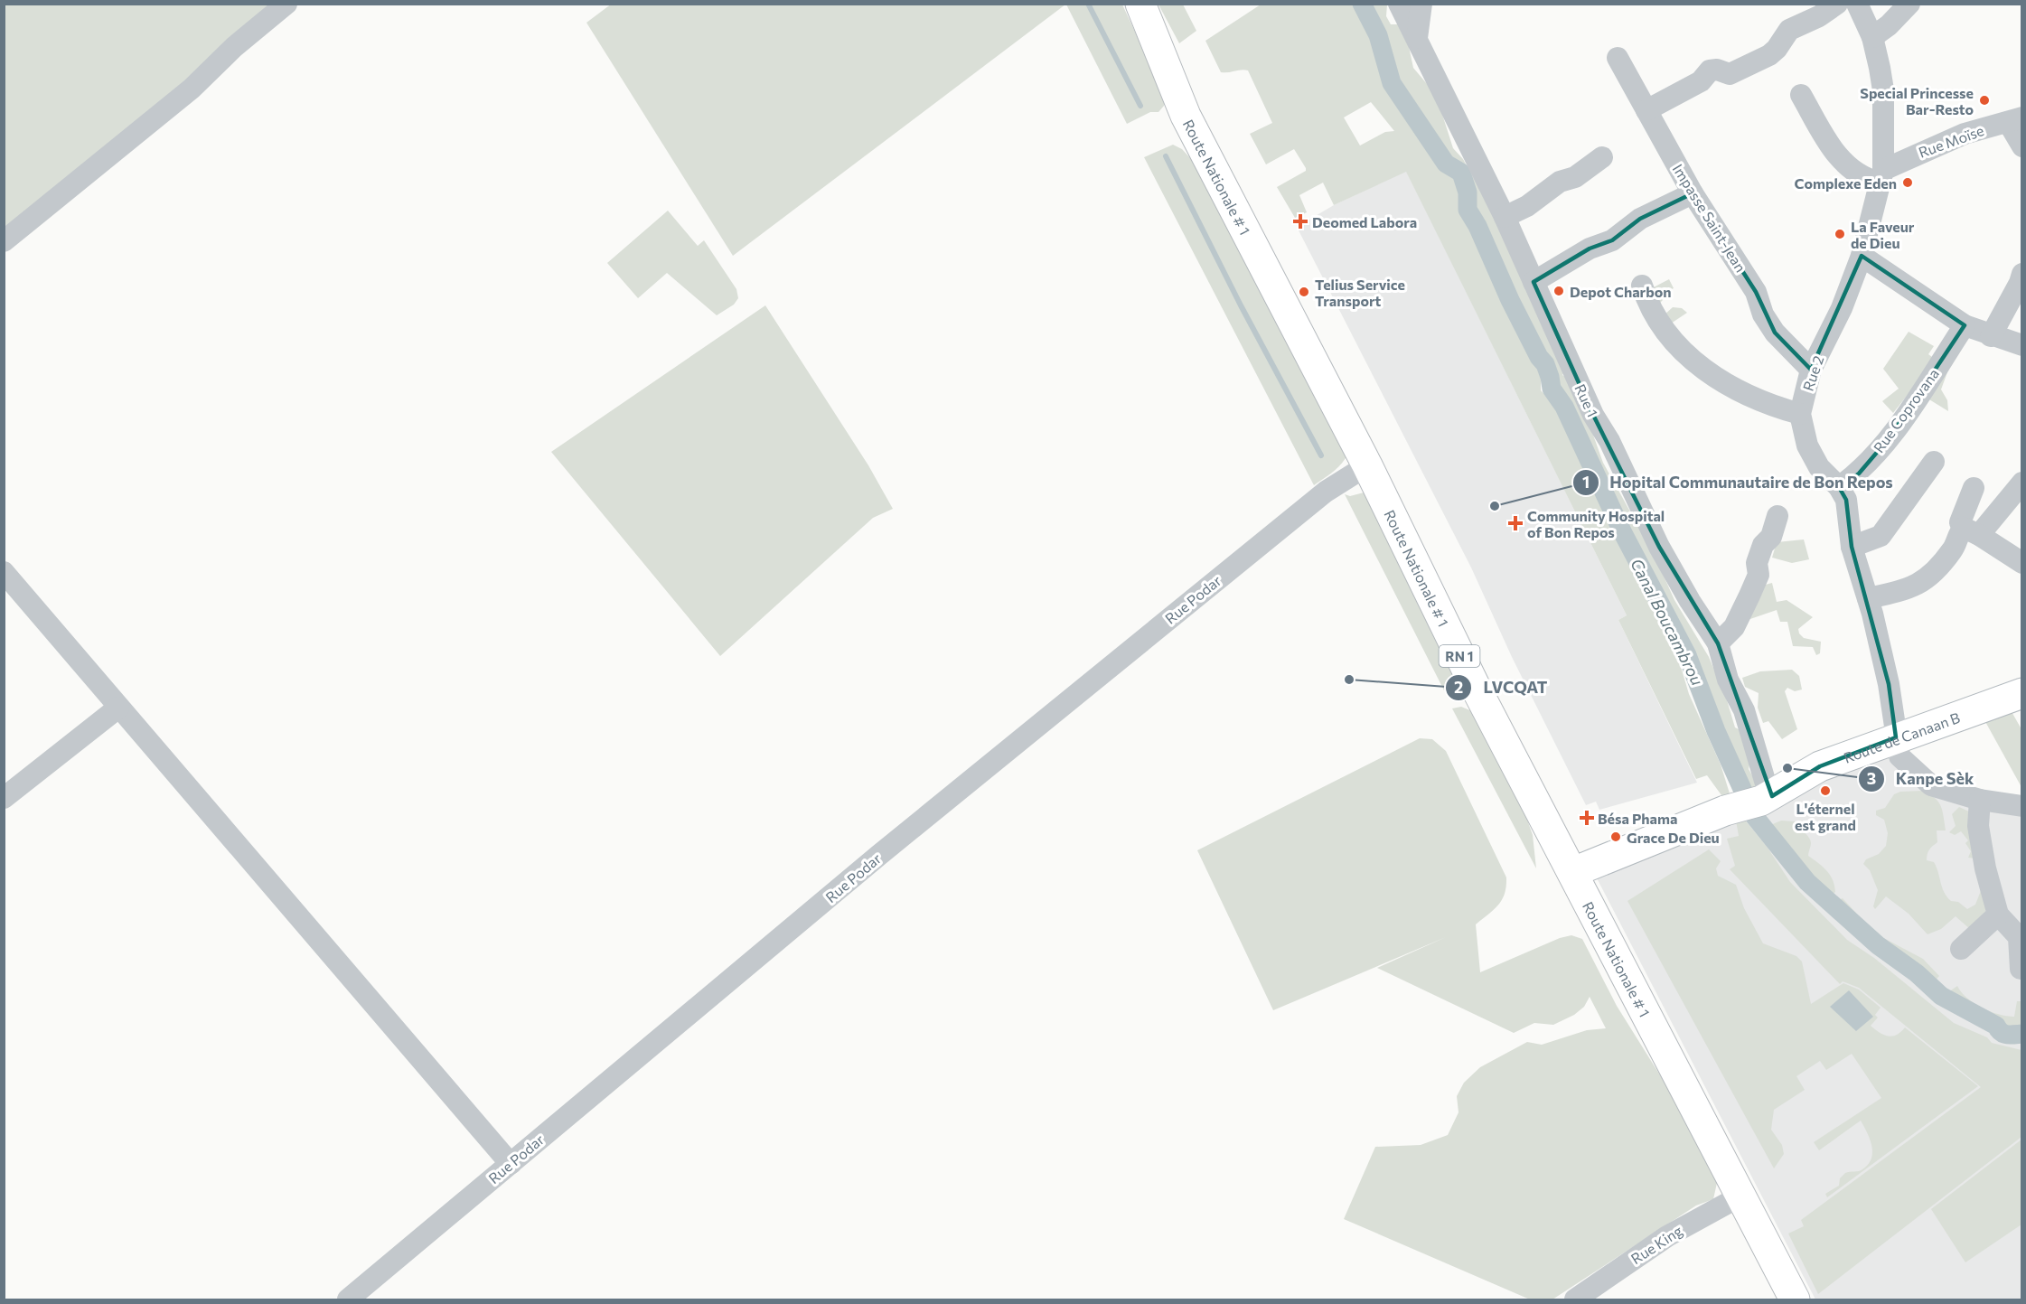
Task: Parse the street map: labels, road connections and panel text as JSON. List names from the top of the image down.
{
  "streets": {
    "main road": ["Route Nationale # 1", "RN 1", "Route de Canaan B"],
    "street": [
      "Rue Moïse",
      "Impasse Saint-Jean",
      "Rue 2",
      "Rue 1",
      "Rue Coprovana",
      "Rue Podar",
      "Rue King"
    ]
  },
  "crossings": [
    ["Rue Moïse", "Rue 2"],
    ["Route Nationale # 1", "Rue Podar"],
    ["Route Nationale # 1", "Route de Canaan B"],
    ["Route Nationale # 1", "Rue King"],
    ["Impasse Saint-Jean", "Rue 2"],
    ["Rue 2", "Rue Coprovana"],
    ["Rue 2", "Route de Canaan B"],
    ["Rue 1", "Route de Canaan B"]
  ],
  "water": ["Canal Boucambrou"],
  "places": {
    "other": [
      "Special Princesse Bar-Resto",
      "Complexe Eden",
      "La Faveur de Dieu",
      "Depot Charbon",
      "Telius Service Transport",
      "Hopital Communautaire de Bon Repos",
      "LVCQAT",
      "Kanpe Sèk",
      "L'éternel est grand",
      "Grace De Dieu"
    ],
    "health": ["Deomed Labora", "Community Hospital of Bon Repos", "Bésa Phama"]
  }
}
